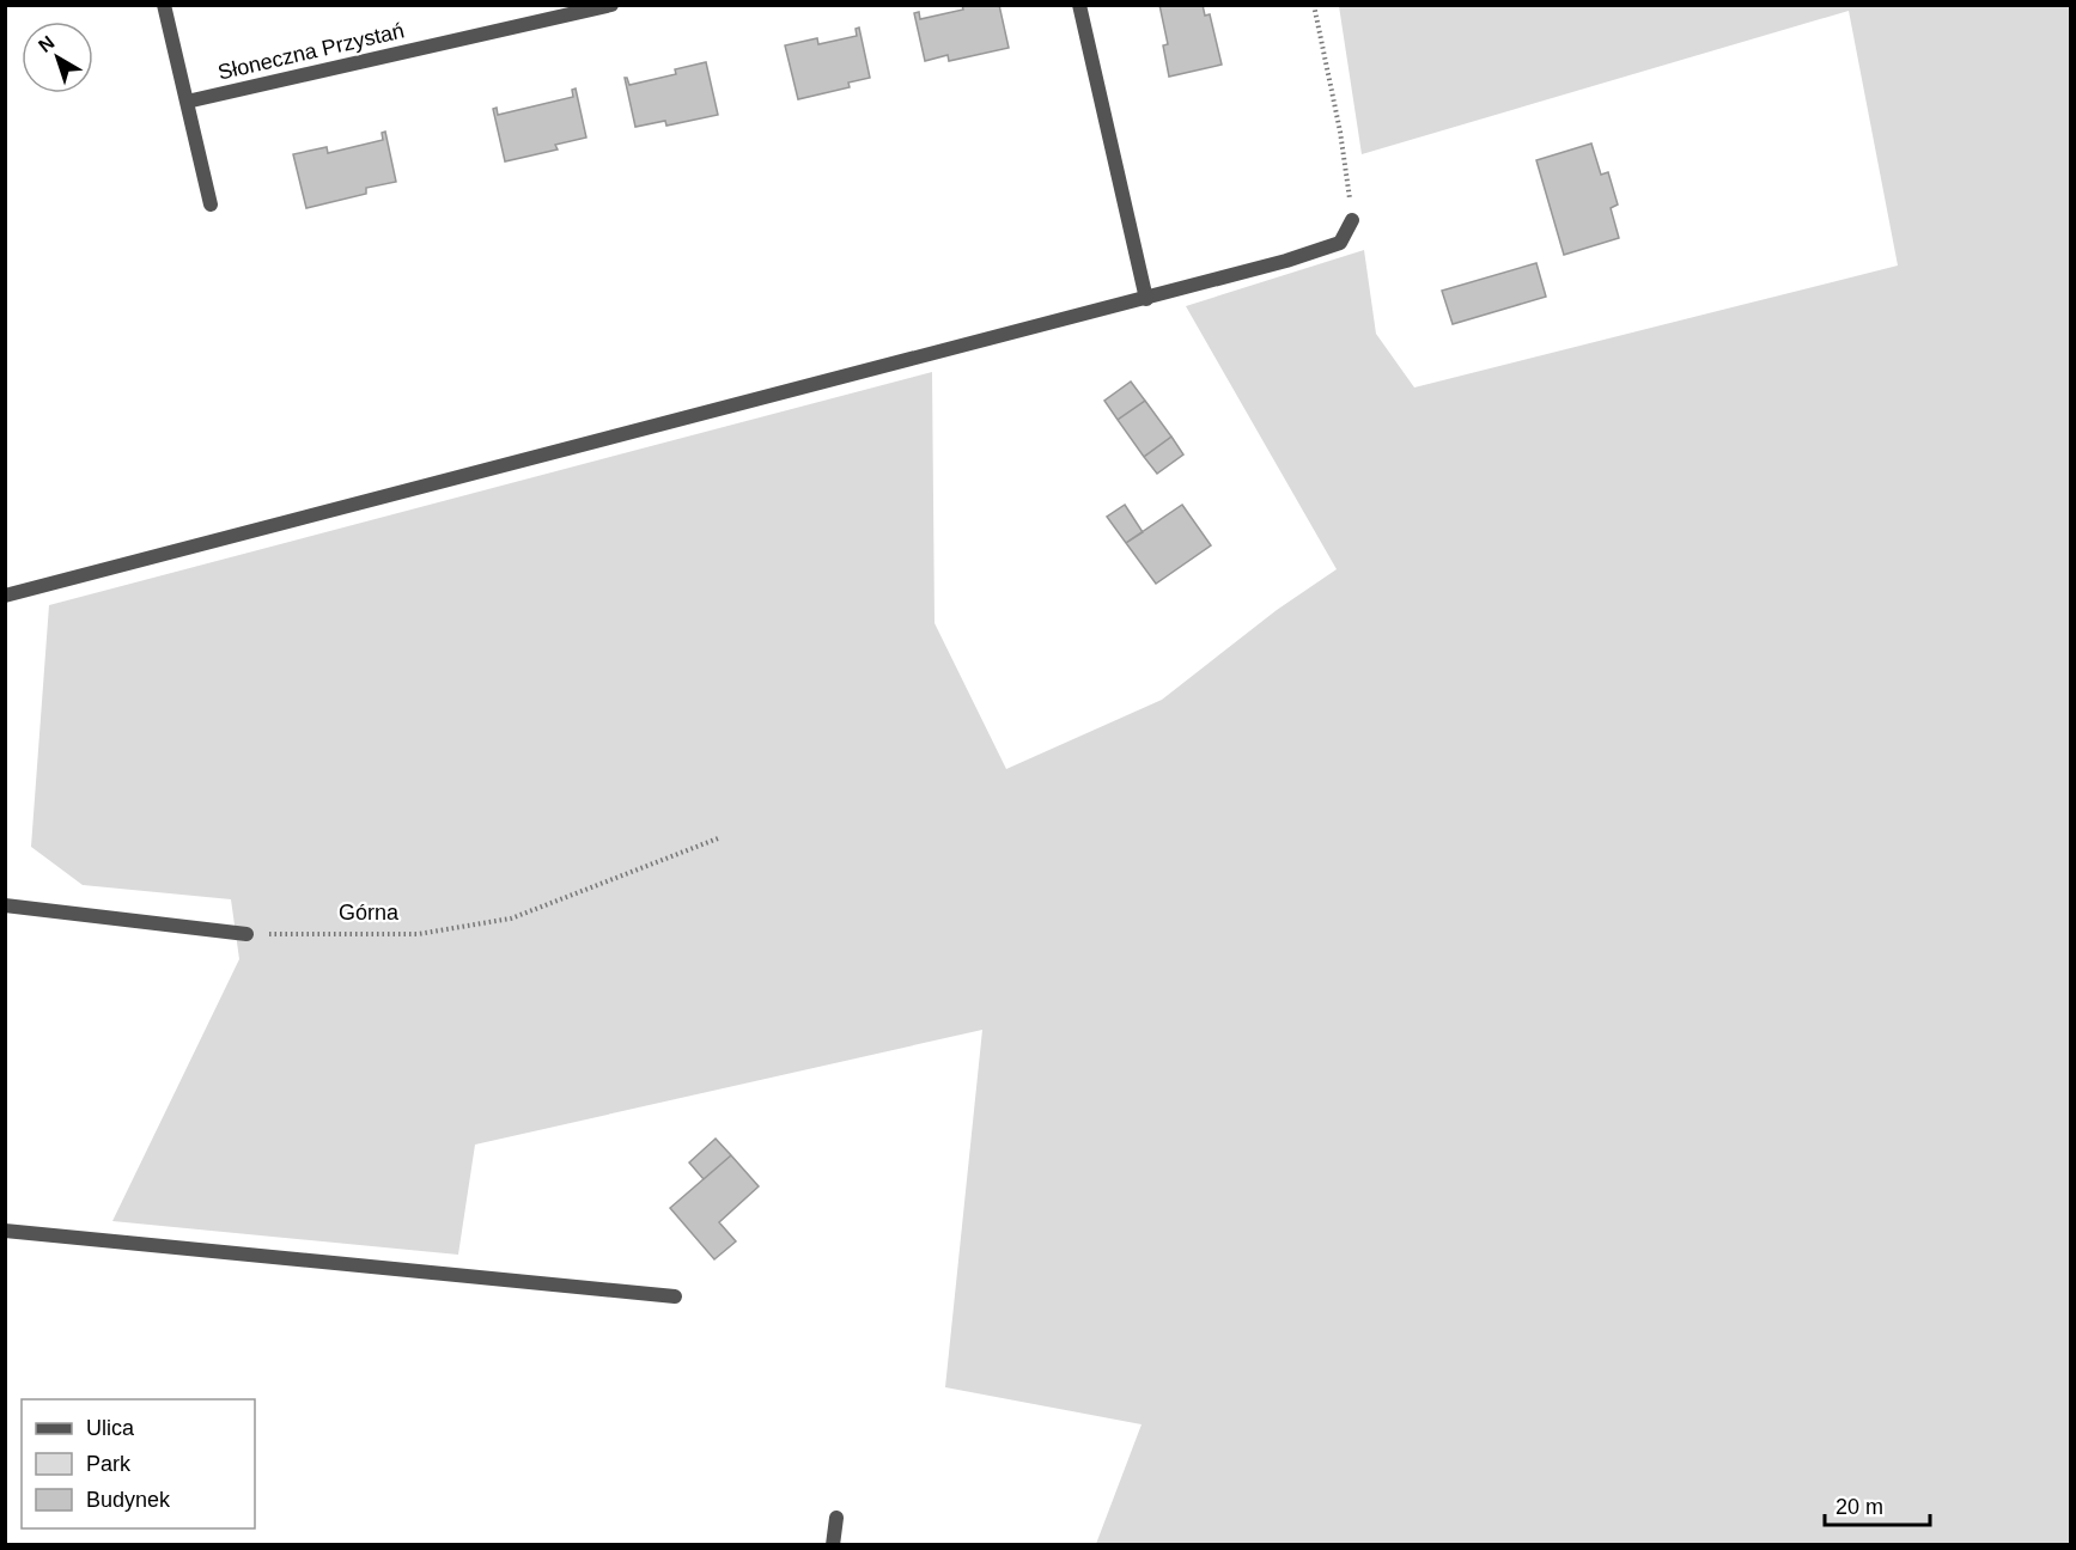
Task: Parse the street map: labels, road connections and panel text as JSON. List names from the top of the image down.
{
  "streets": {
    "street": ["Słoneczna Przystań"],
    "path": ["Górna"]
  },
  "legend": ["Ulica", "Park", "Budynek"],
  "scale_bar": "20 m",
  "north": "top left"
}
